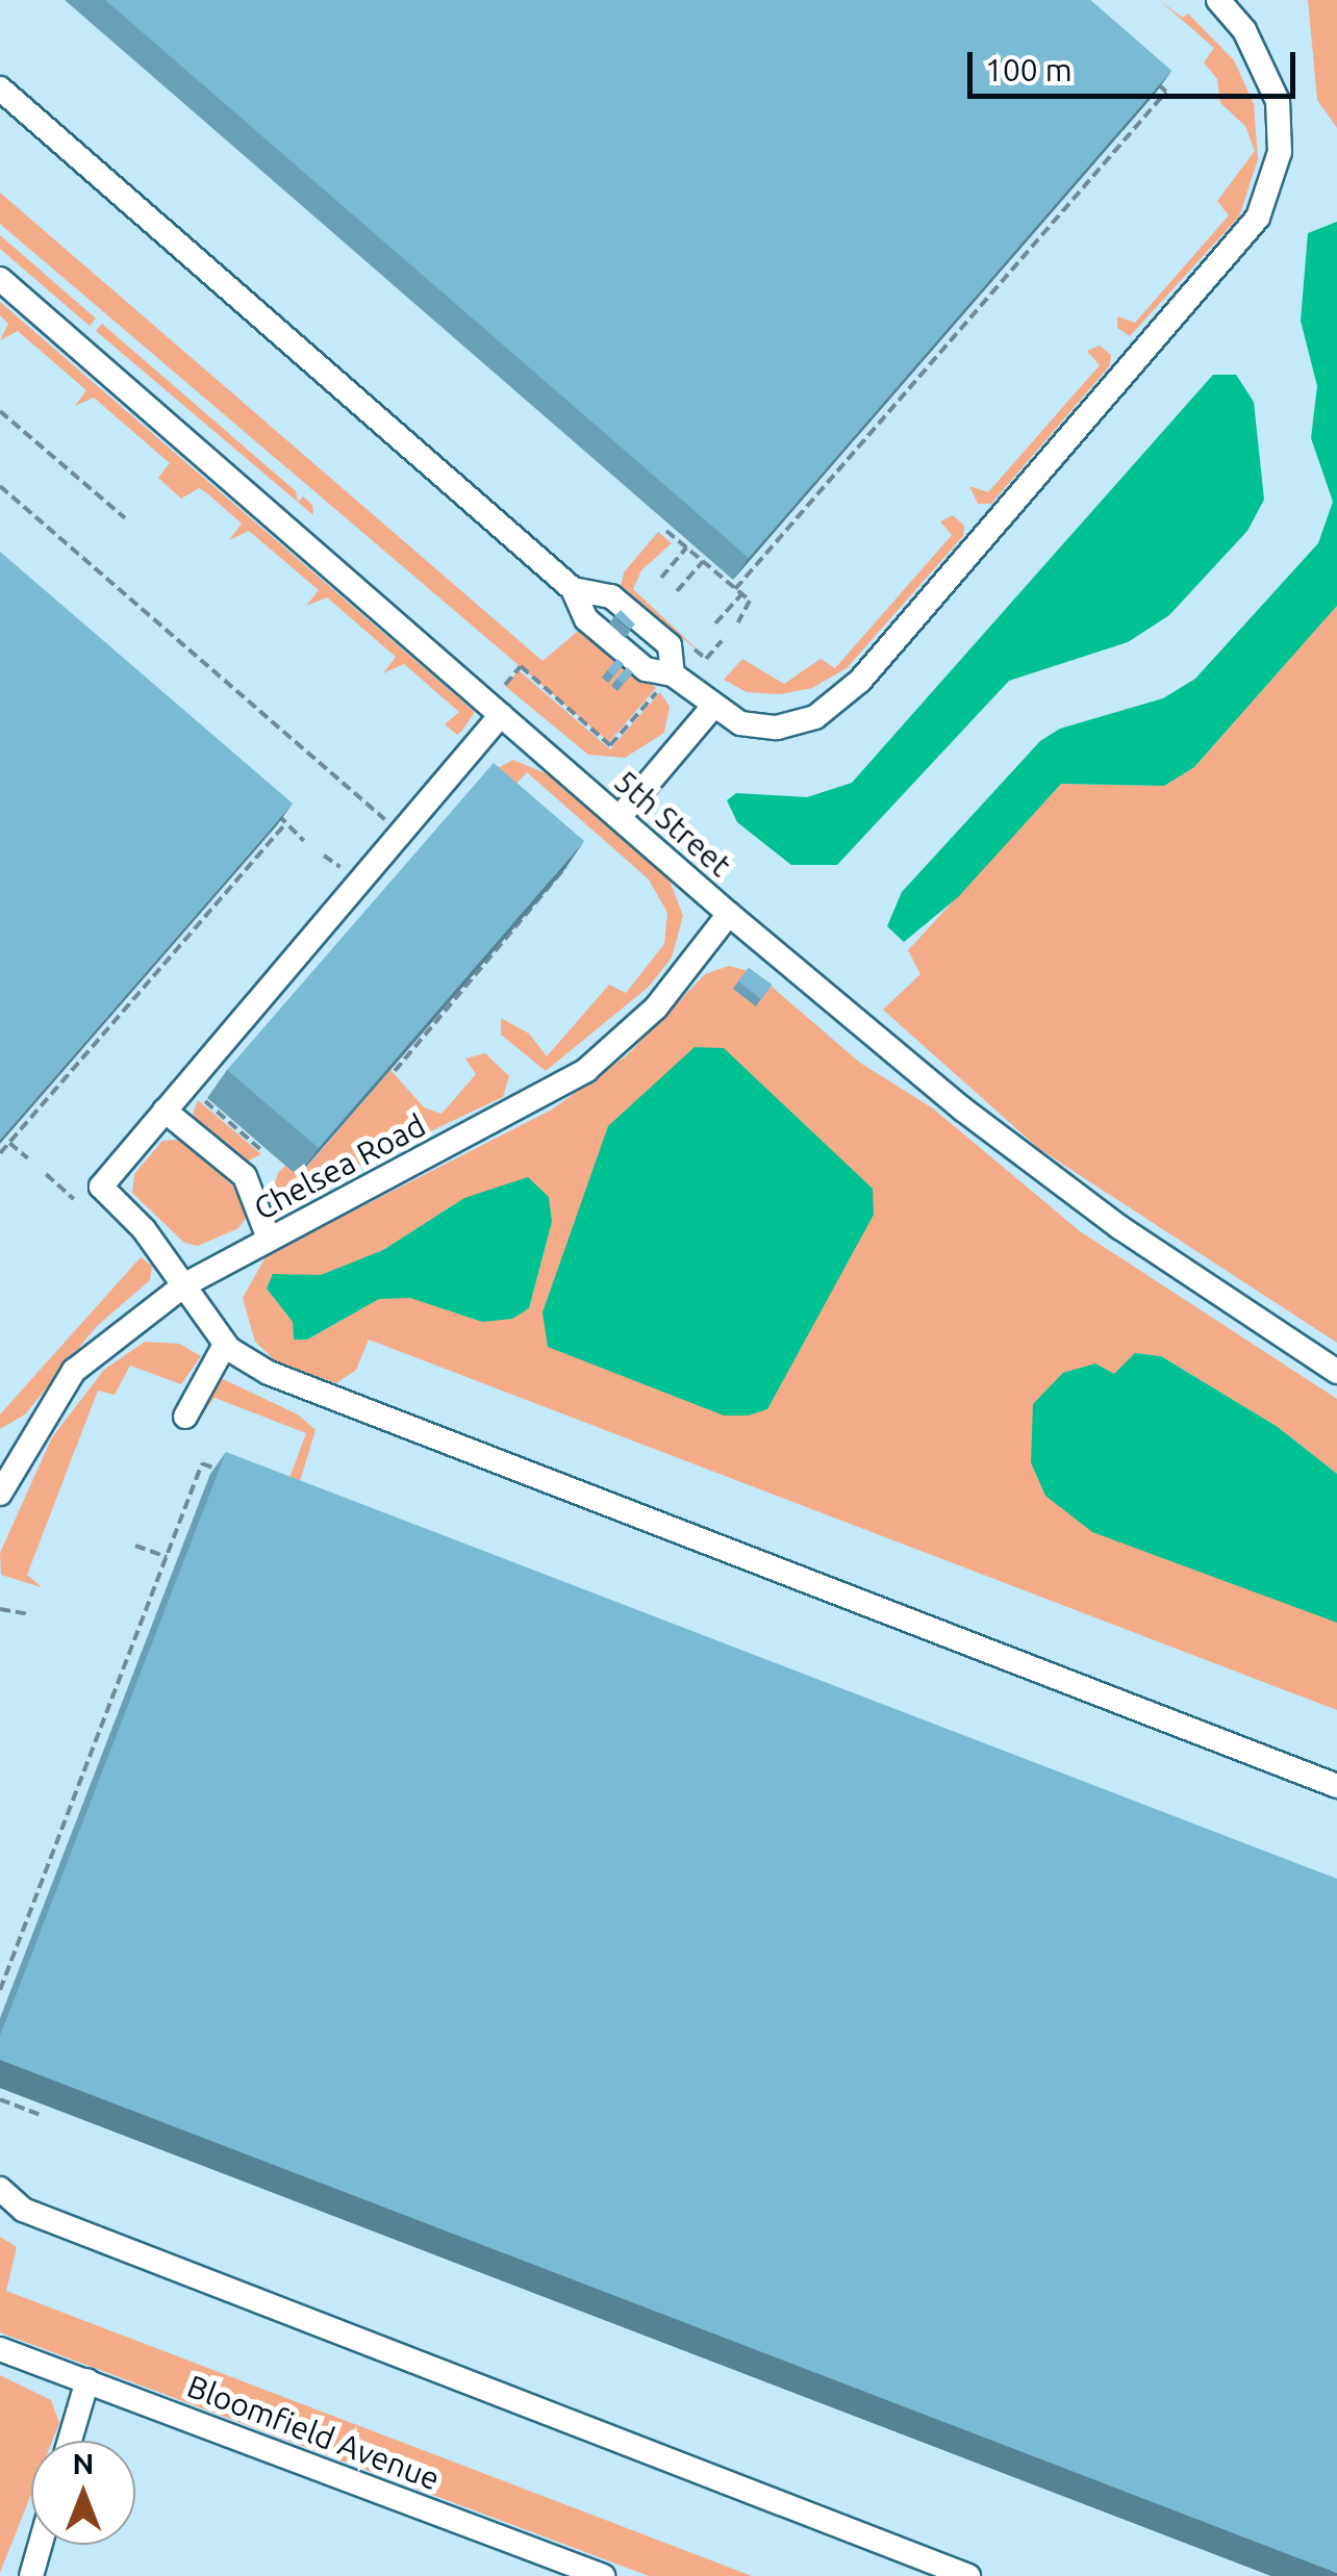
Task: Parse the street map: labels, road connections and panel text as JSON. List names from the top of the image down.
{
  "streets": {
    "street": ["5th Street", "Chelsea Road", "Bloomfield Avenue"]
  },
  "crossings": [
    ["5th Street", "Chelsea Road"]
  ],
  "scale_bar": "100 m",
  "north": "top"
}
